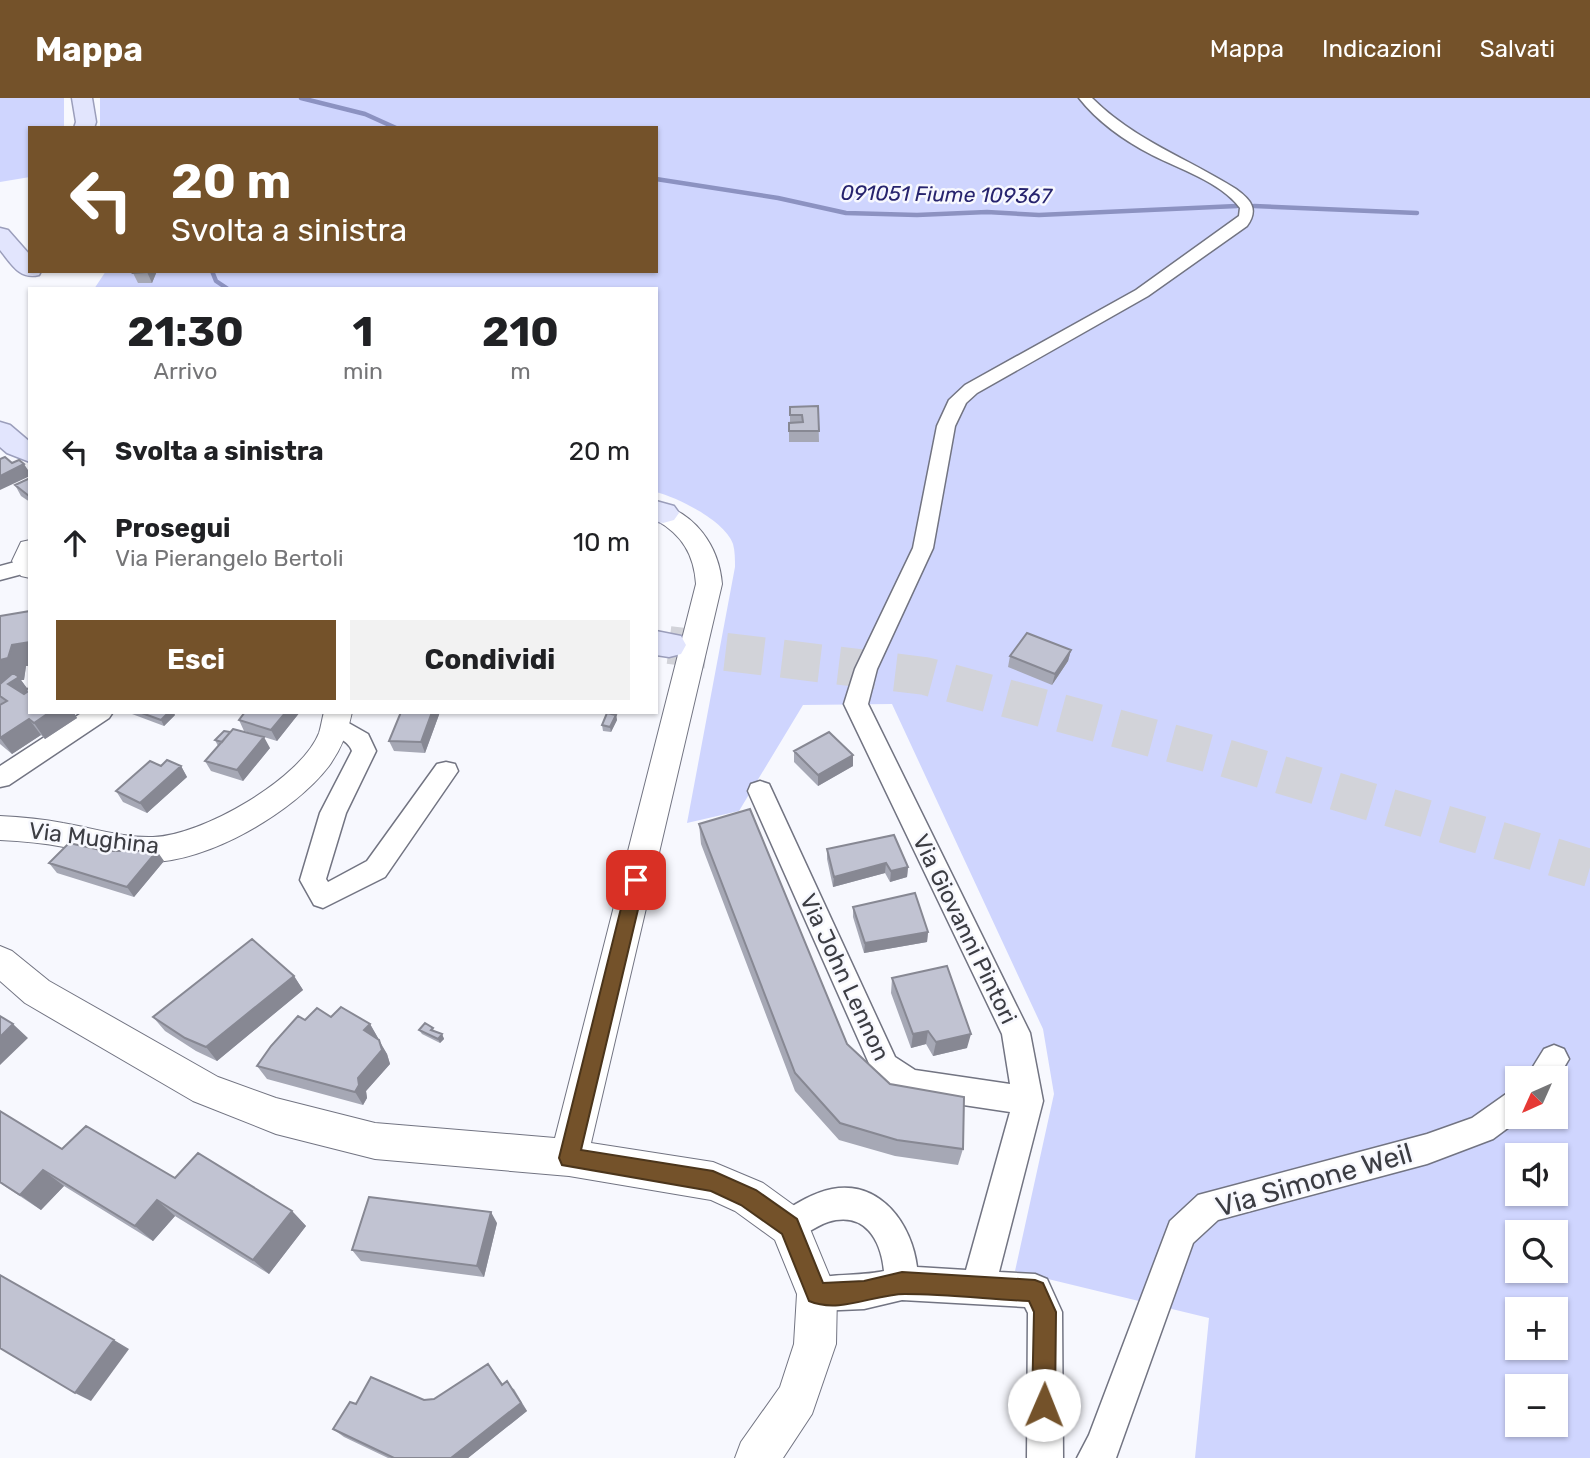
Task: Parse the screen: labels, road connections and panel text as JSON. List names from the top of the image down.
{
  "streets": {
    "street": [
      "Via Mughina",
      "Via Giovanni Pintori",
      "Via John Lennon",
      "Via Simone Weil"
    ]
  },
  "crossings": [
    ["Via Giovanni Pintori", "Via John Lennon"]
  ],
  "water": ["091051 Fiume 109367"],
  "north": "bottom left",
  "page": {
    "header": "Mappa",
    "nav": ["Mappa", "Indicazioni", "Salvati"],
    "turn": ["20 m", "Svolta a sinistra"],
    "eta": [
      "21:30",
      "Arrivo",
      "1",
      "min",
      "210",
      "m"
    ],
    "list": [
      {
        "name": "Svolta a sinistra",
        "value": "20 m"
      },
      {
        "name": "Prosegui",
        "note": "Via Pierangelo Bertoli",
        "value": "10 m"
      }
    ],
    "buttons": ["Esci", "Condividi"],
    "map_buttons": ["+", "−"]
  }
}
